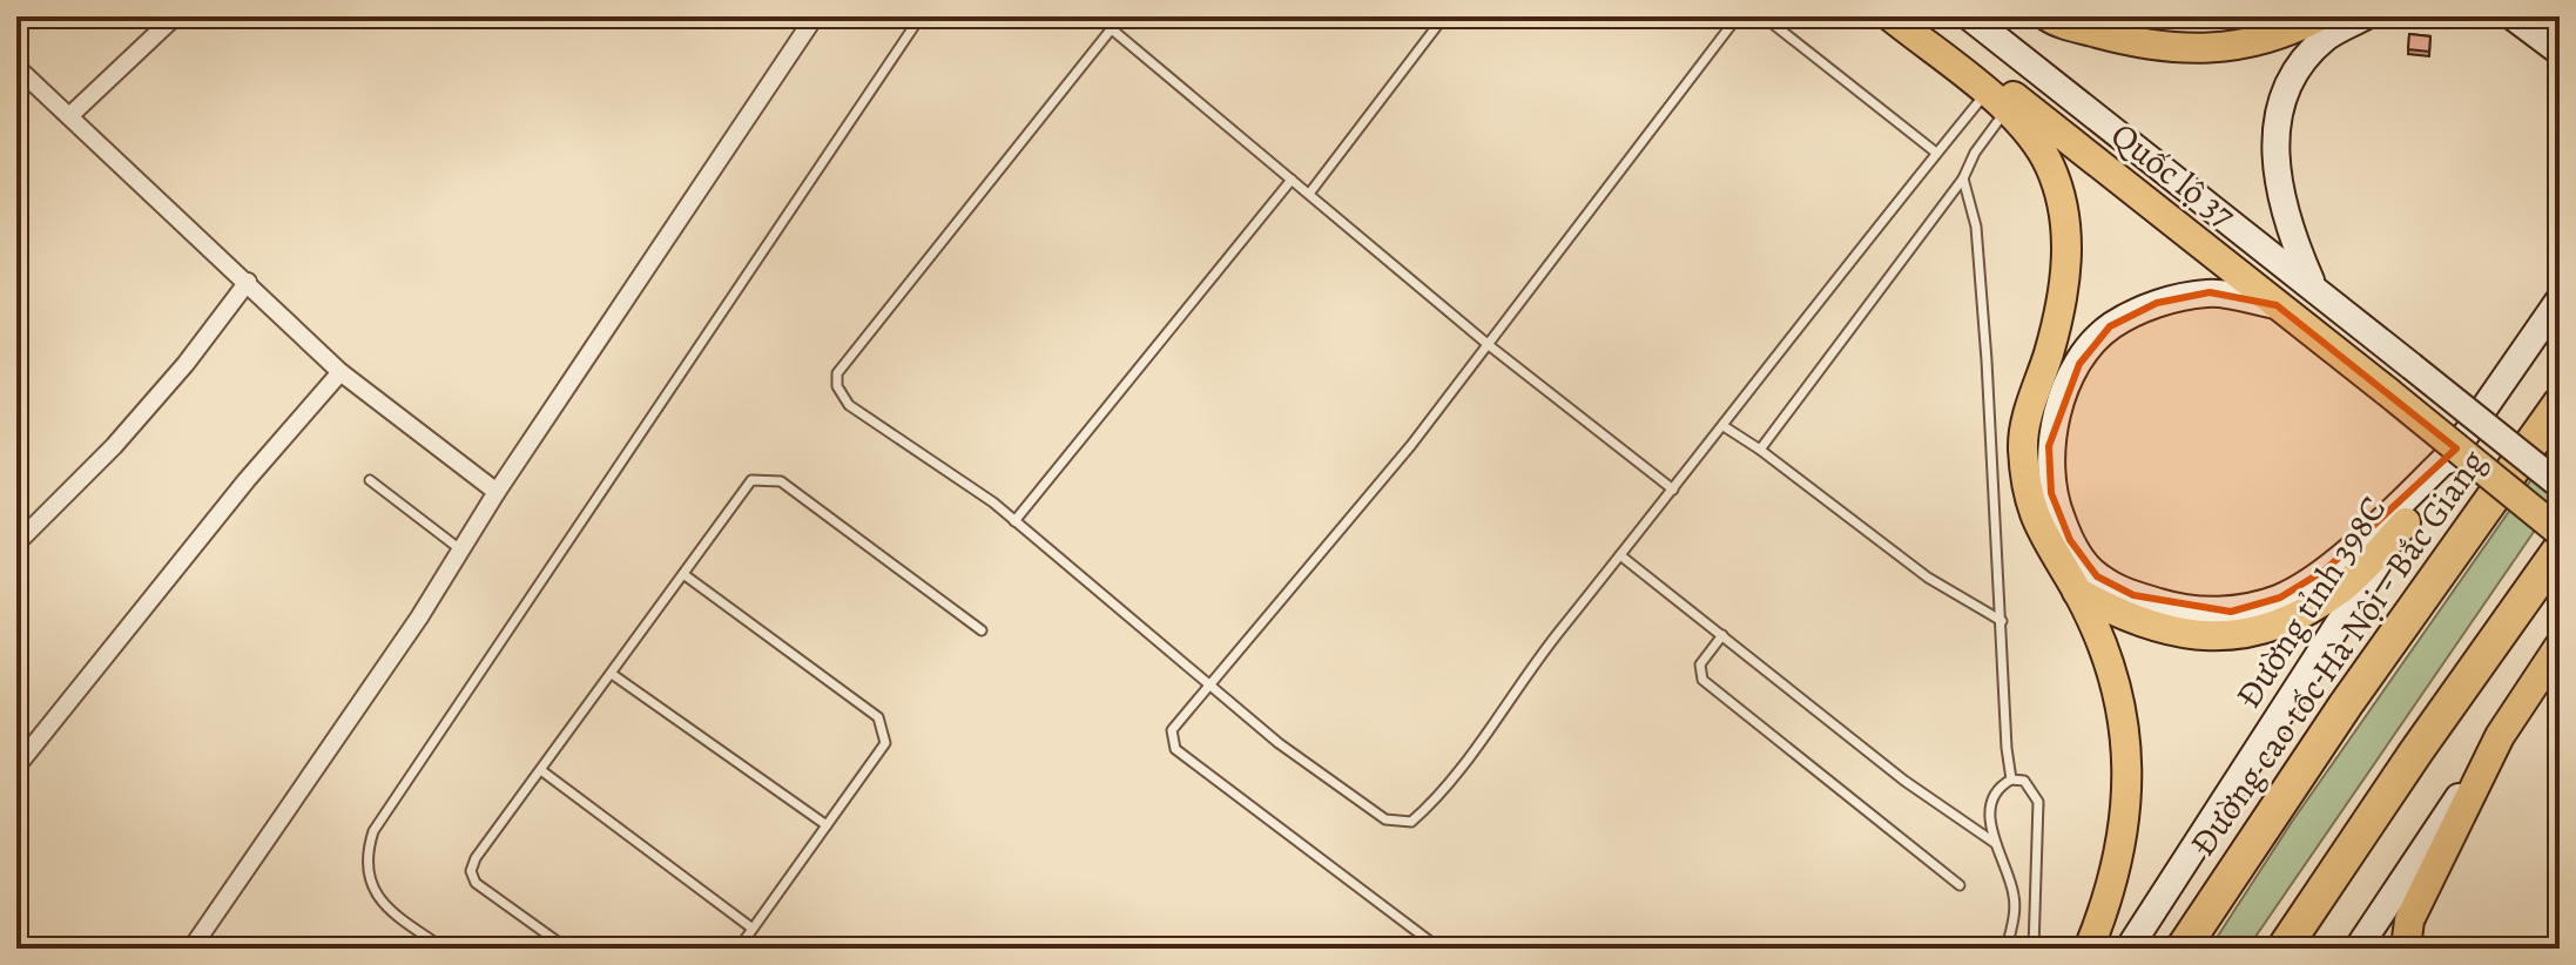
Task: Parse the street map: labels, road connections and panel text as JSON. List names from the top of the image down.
{
  "streets": {
    "highway": ["Quốc lộ 37", "Đường cao tốc Hà Nội - Bắc Giang"],
    "main road": ["Đường tỉnh 398C"]
  }
}
